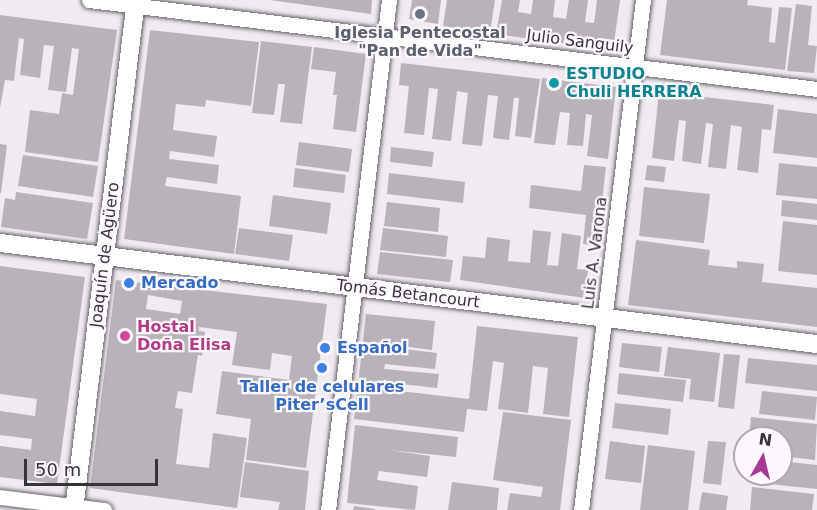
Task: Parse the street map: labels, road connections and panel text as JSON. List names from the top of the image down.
{
  "streets": {
    "street": [
      "Julio Sanguily",
      "Luis A. Varona",
      "Joaquín de Agüero",
      "Tomás Betancourt"
    ]
  },
  "crossings": [
    ["Julio Sanguily", "Luis A. Varona"],
    ["Julio Sanguily", "Joaquín de Agüero"],
    ["Luis A. Varona", "Tomás Betancourt"],
    ["Joaquín de Agüero", "Tomás Betancourt"]
  ],
  "places": [
    "Iglesia Pentecostal \"Pan de Vida\"",
    "ESTUDIO Chuli HERRERA",
    "Mercado",
    "Hostal Doña Elisa",
    "Español",
    "Taller de celulares Piter’sCell"
  ],
  "scale_bar": "50 m",
  "north": "top"
}
